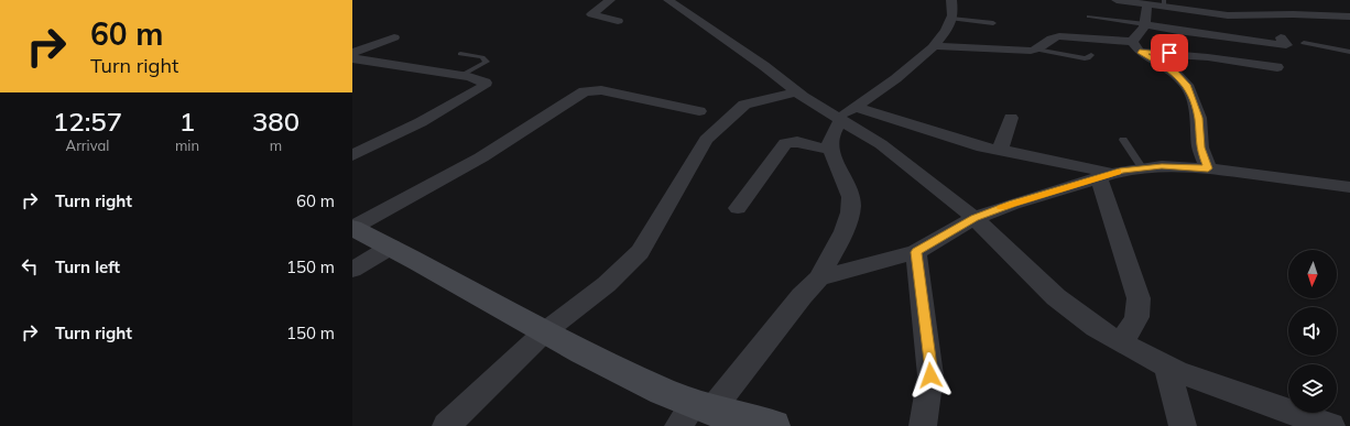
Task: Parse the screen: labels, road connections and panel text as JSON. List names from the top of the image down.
{
  "north": "bottom",
  "page": {
    "turn": ["60 m", "Turn right"],
    "eta": [
      "12:57",
      "Arrival",
      "1",
      "min",
      "380",
      "m"
    ],
    "list": [
      {
        "name": "Turn right",
        "value": "60 m"
      },
      {
        "name": "Turn left",
        "value": "150 m"
      },
      {
        "name": "Turn right",
        "value": "150 m"
      }
    ]
  }
}
